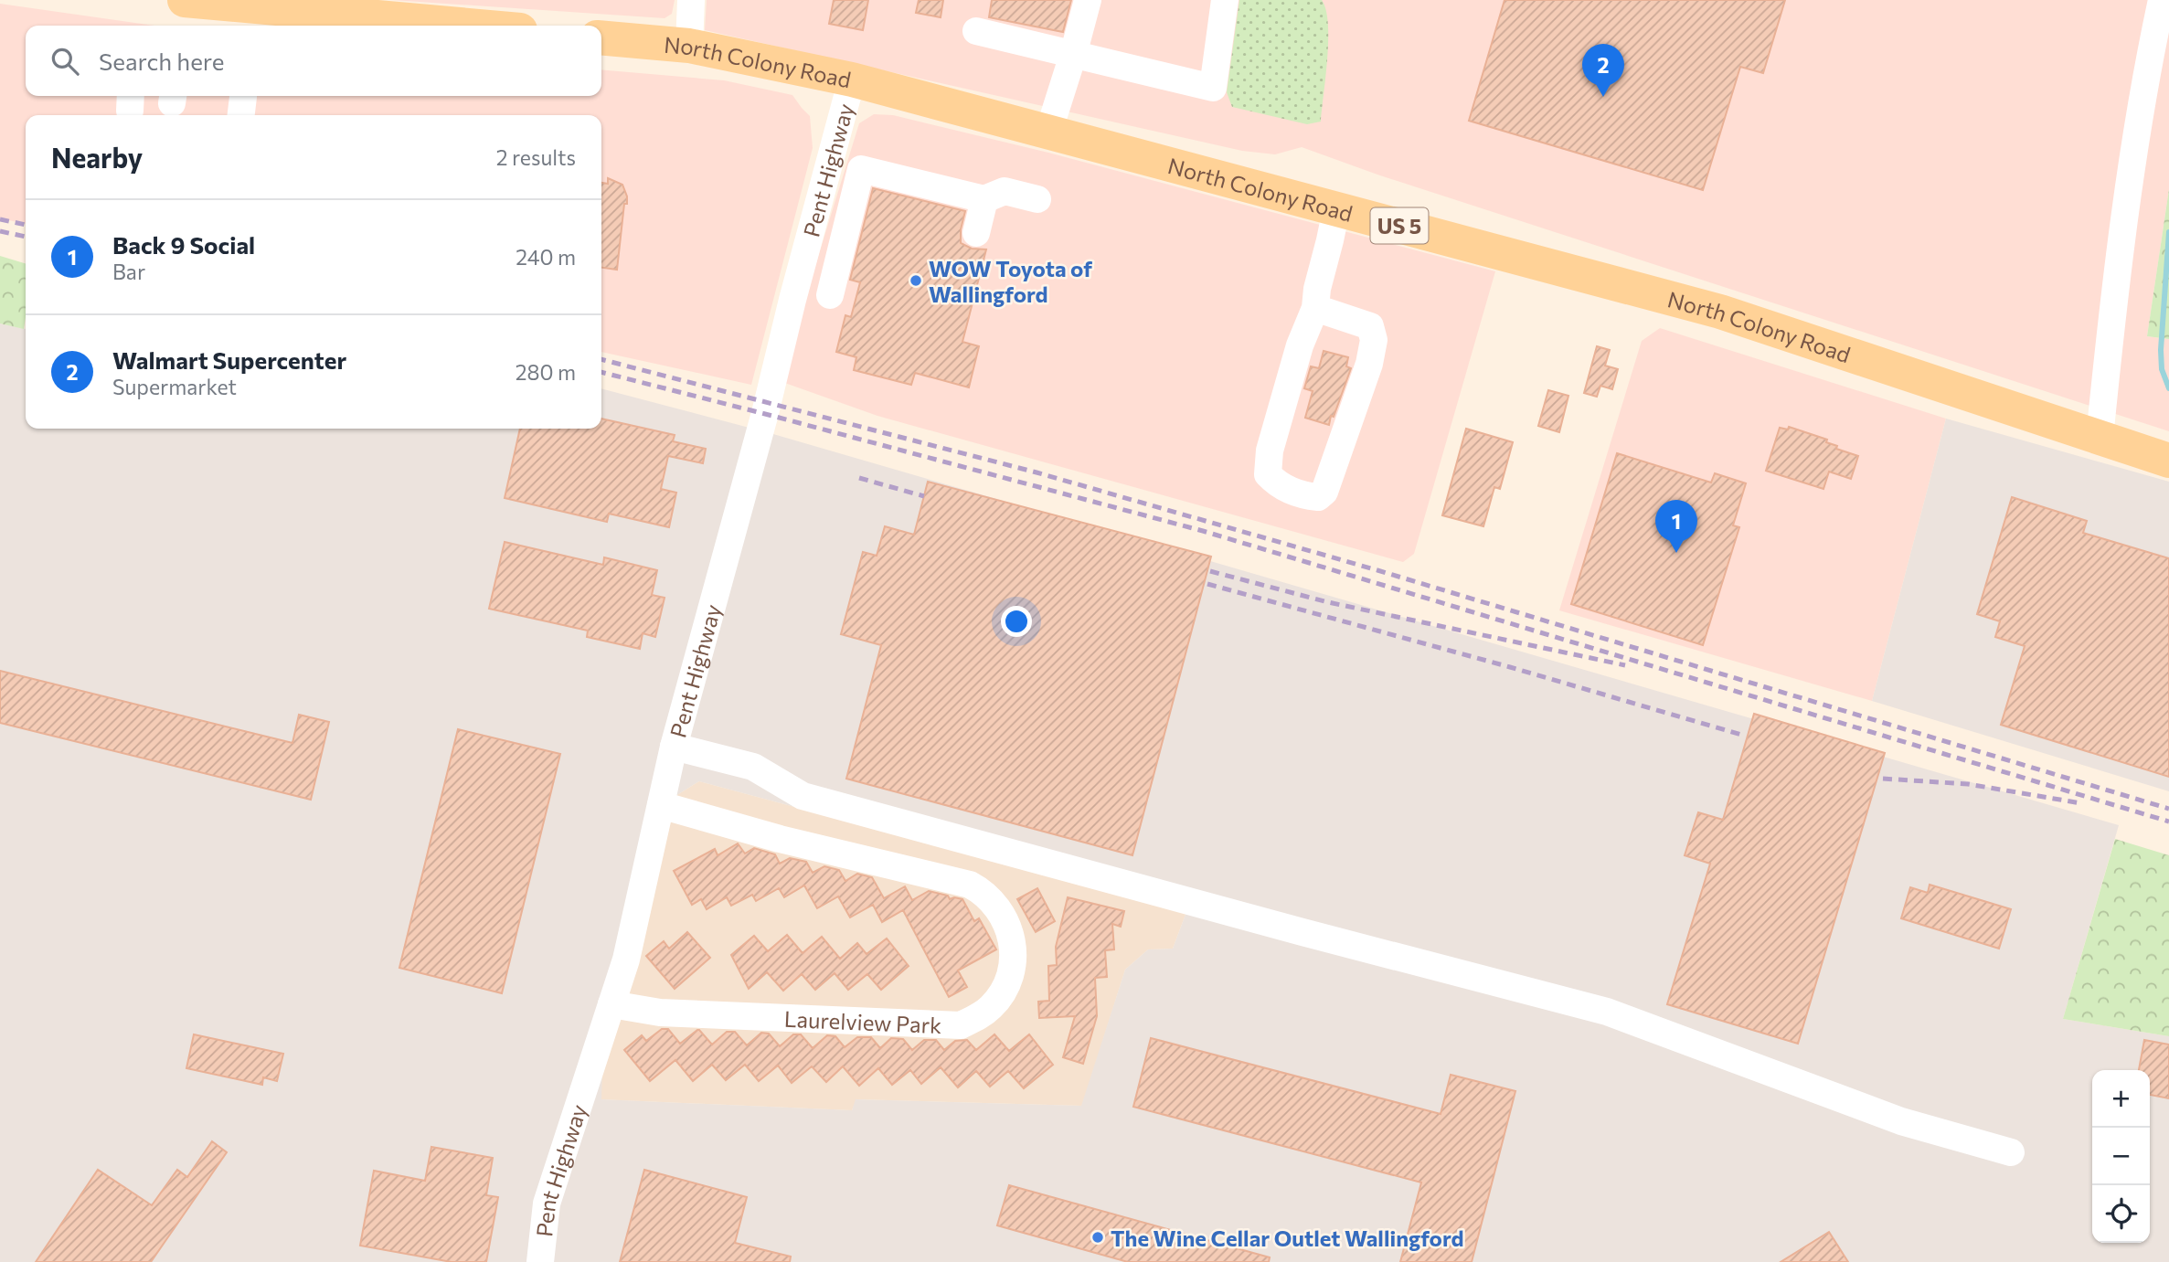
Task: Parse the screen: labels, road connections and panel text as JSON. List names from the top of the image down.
{
  "streets": {
    "main road": ["North Colony Road", "US 5"],
    "street": ["Pent Highway", "Laurelview Park"]
  },
  "crossings": [
    ["North Colony Road", "Pent Highway"],
    ["Pent Highway", "Laurelview Park"]
  ],
  "places": ["WOW Toyota of Wallingford", "The Wine Cellar Outlet Wallingford"],
  "page": {
    "search": "Search here",
    "pins": ["2", "1"],
    "heading": ["Nearby", "2 results"],
    "list": [
      {
        "mark": "1",
        "name": "Back 9 Social",
        "note": "Bar",
        "value": "240 m"
      },
      {
        "mark": "2",
        "name": "Walmart Supercenter",
        "note": "Supermarket",
        "value": "280 m"
      }
    ],
    "map_buttons": ["+", "−"]
  }
}
